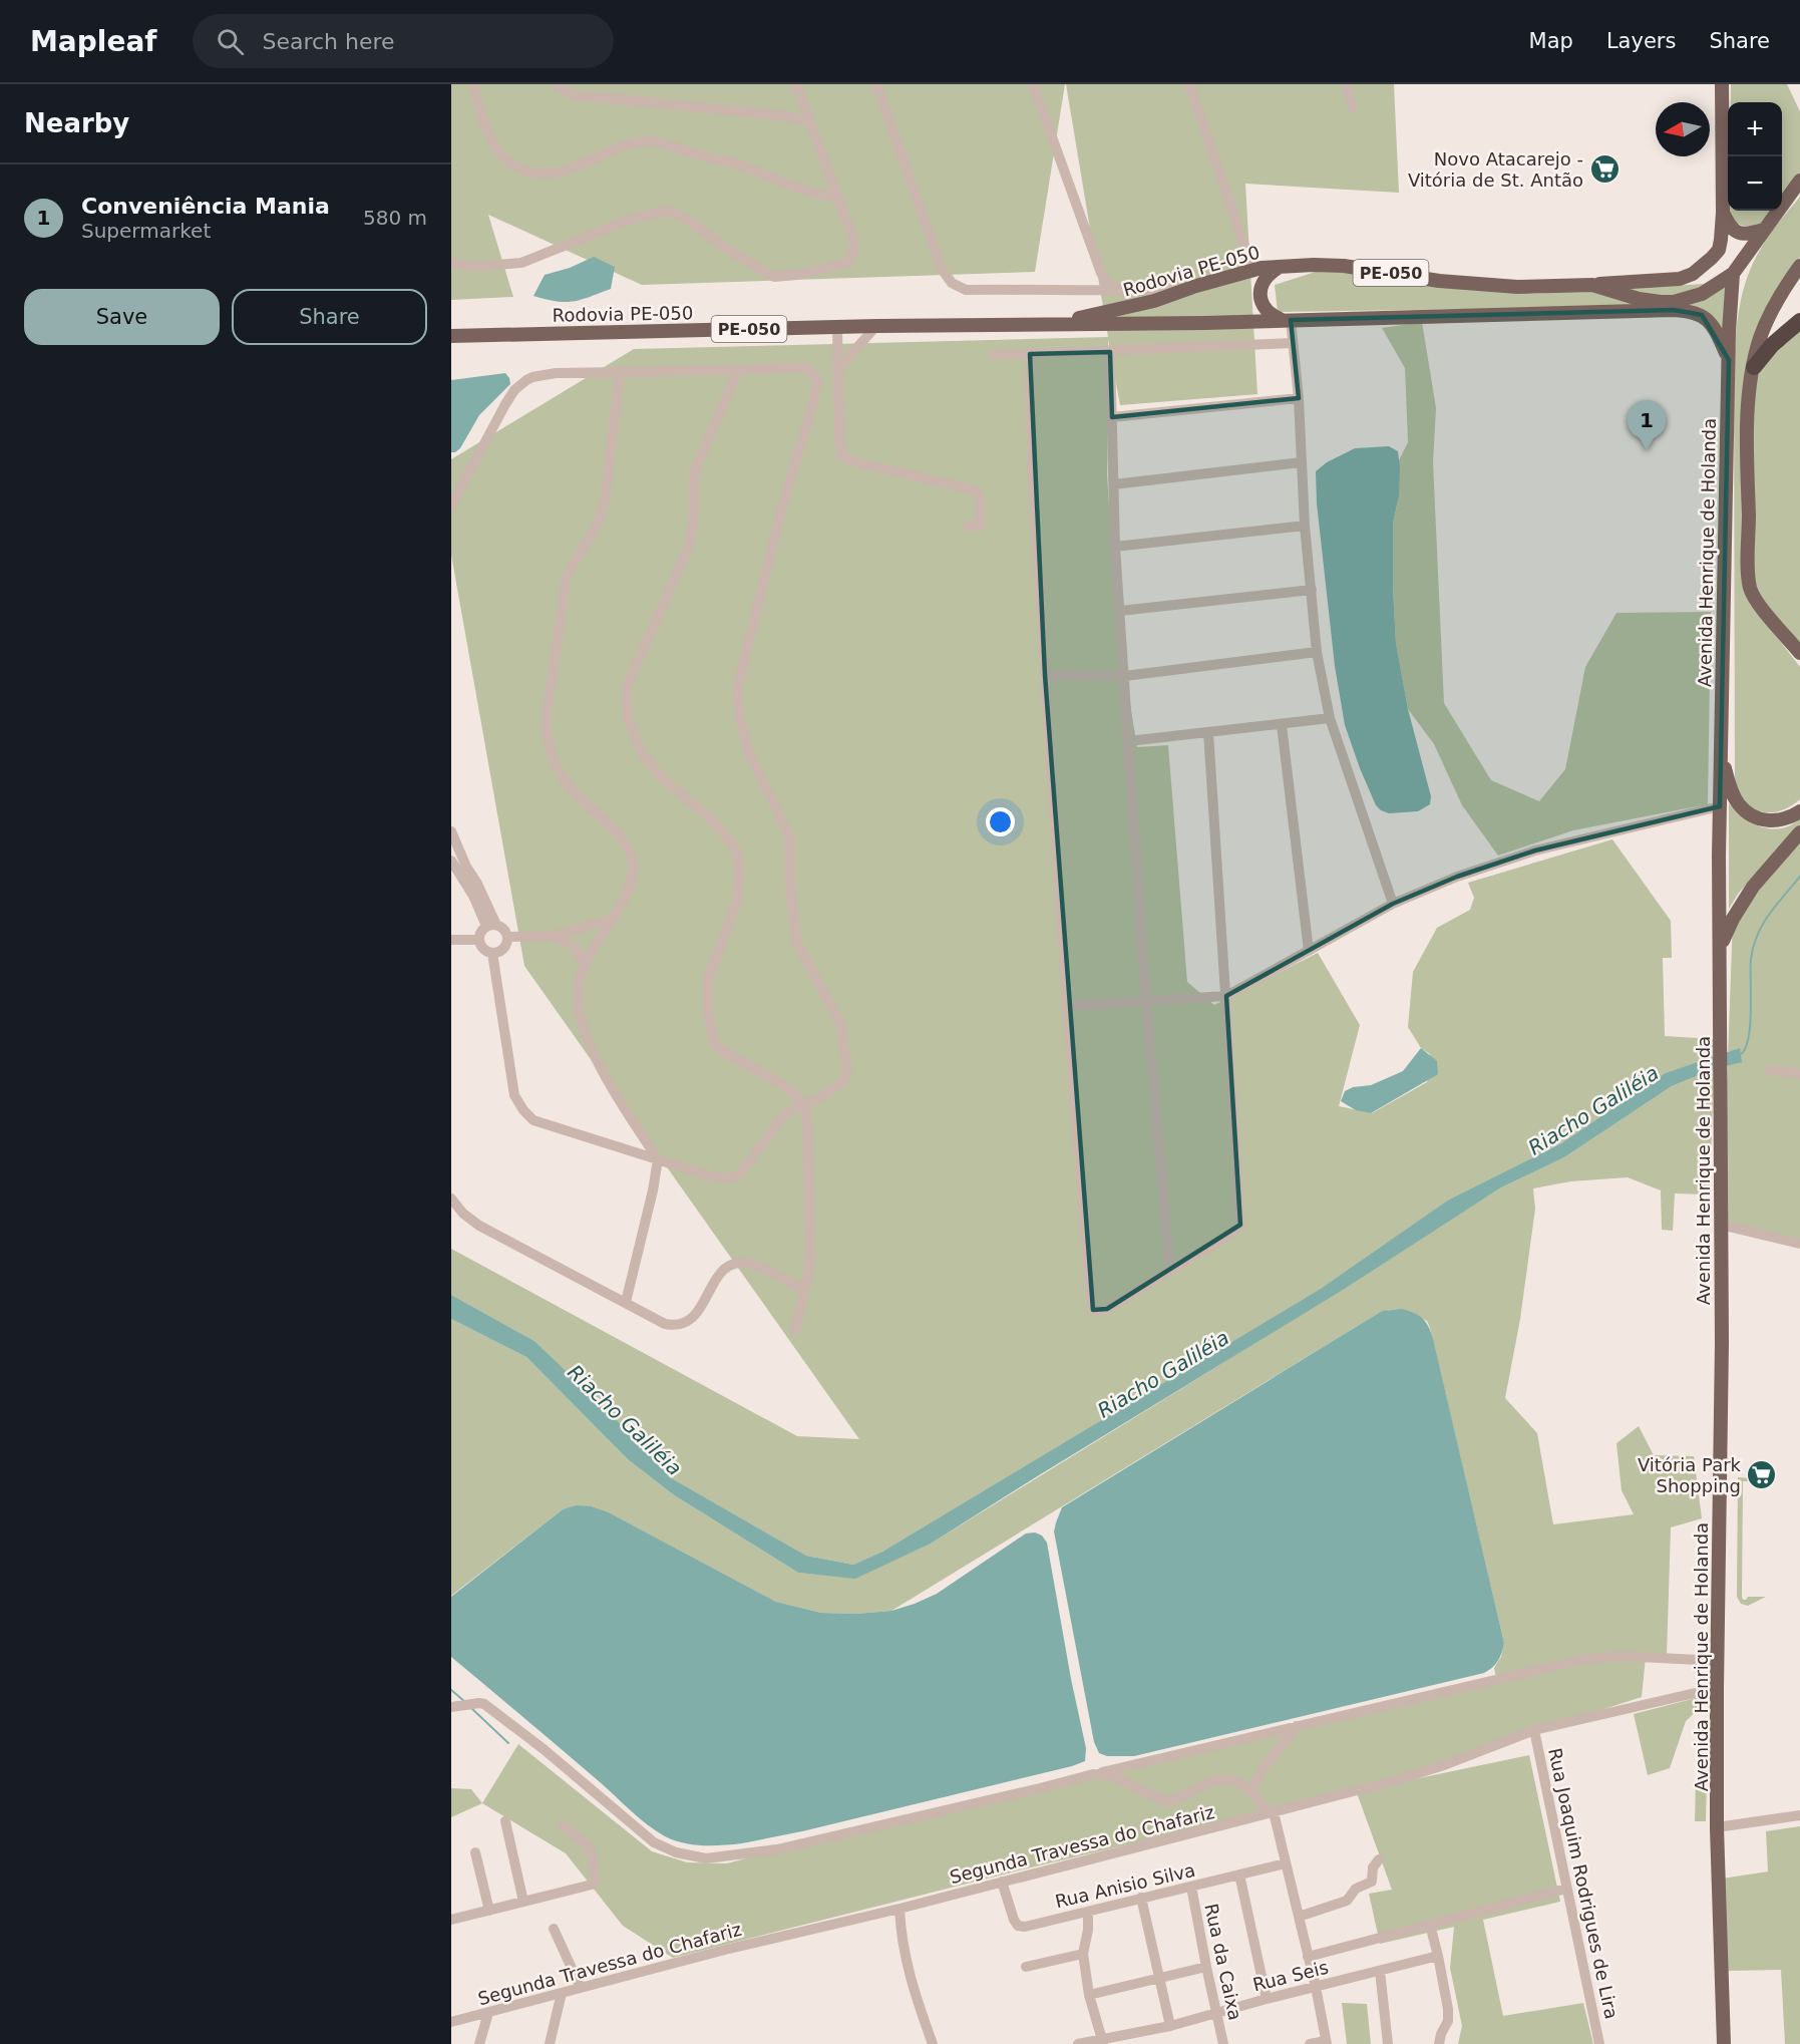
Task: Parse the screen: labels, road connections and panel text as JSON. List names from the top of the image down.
{
  "streets": {
    "main road": ["Rodovia PE-050", "PE-050", "Avenida Henrique de Holanda"],
    "street": [
      "Segunda Travessa do Chafariz",
      "Rua Joaquim Rodrigues de Lira",
      "Rua Anisio Silva",
      "Rua da Caixa",
      "Rua Seis"
    ]
  },
  "crossings": [
    ["Rodovia PE-050", "PE-050"],
    ["Rodovia PE-050", "Avenida Henrique de Holanda"],
    ["PE-050", "Avenida Henrique de Holanda"],
    ["Avenida Henrique de Holanda", "Segunda Travessa do Chafariz"],
    ["Segunda Travessa do Chafariz", "Rua Joaquim Rodrigues de Lira"],
    ["Segunda Travessa do Chafariz", "Rua Anisio Silva"],
    ["Rua Anisio Silva", "Rua da Caixa"],
    ["Rua da Caixa", "Rua Seis"]
  ],
  "water": ["Riacho Galiléia"],
  "places": {
    "supermarket": ["Novo Atacarejo - Vitória de St. Antão", "Vitória Park Shopping"]
  },
  "north": "left",
  "page": {
    "header": "Mapleaf",
    "search": "Search here",
    "nav": ["Map", "Layers", "Share"],
    "heading": "Nearby",
    "map_buttons": ["+", "−"],
    "list": [
      {
        "mark": "1",
        "name": "Conveniência Mania",
        "note": "Supermarket",
        "value": "580 m"
      }
    ],
    "buttons": ["Save", "Share"],
    "pins": "1"
  }
}
